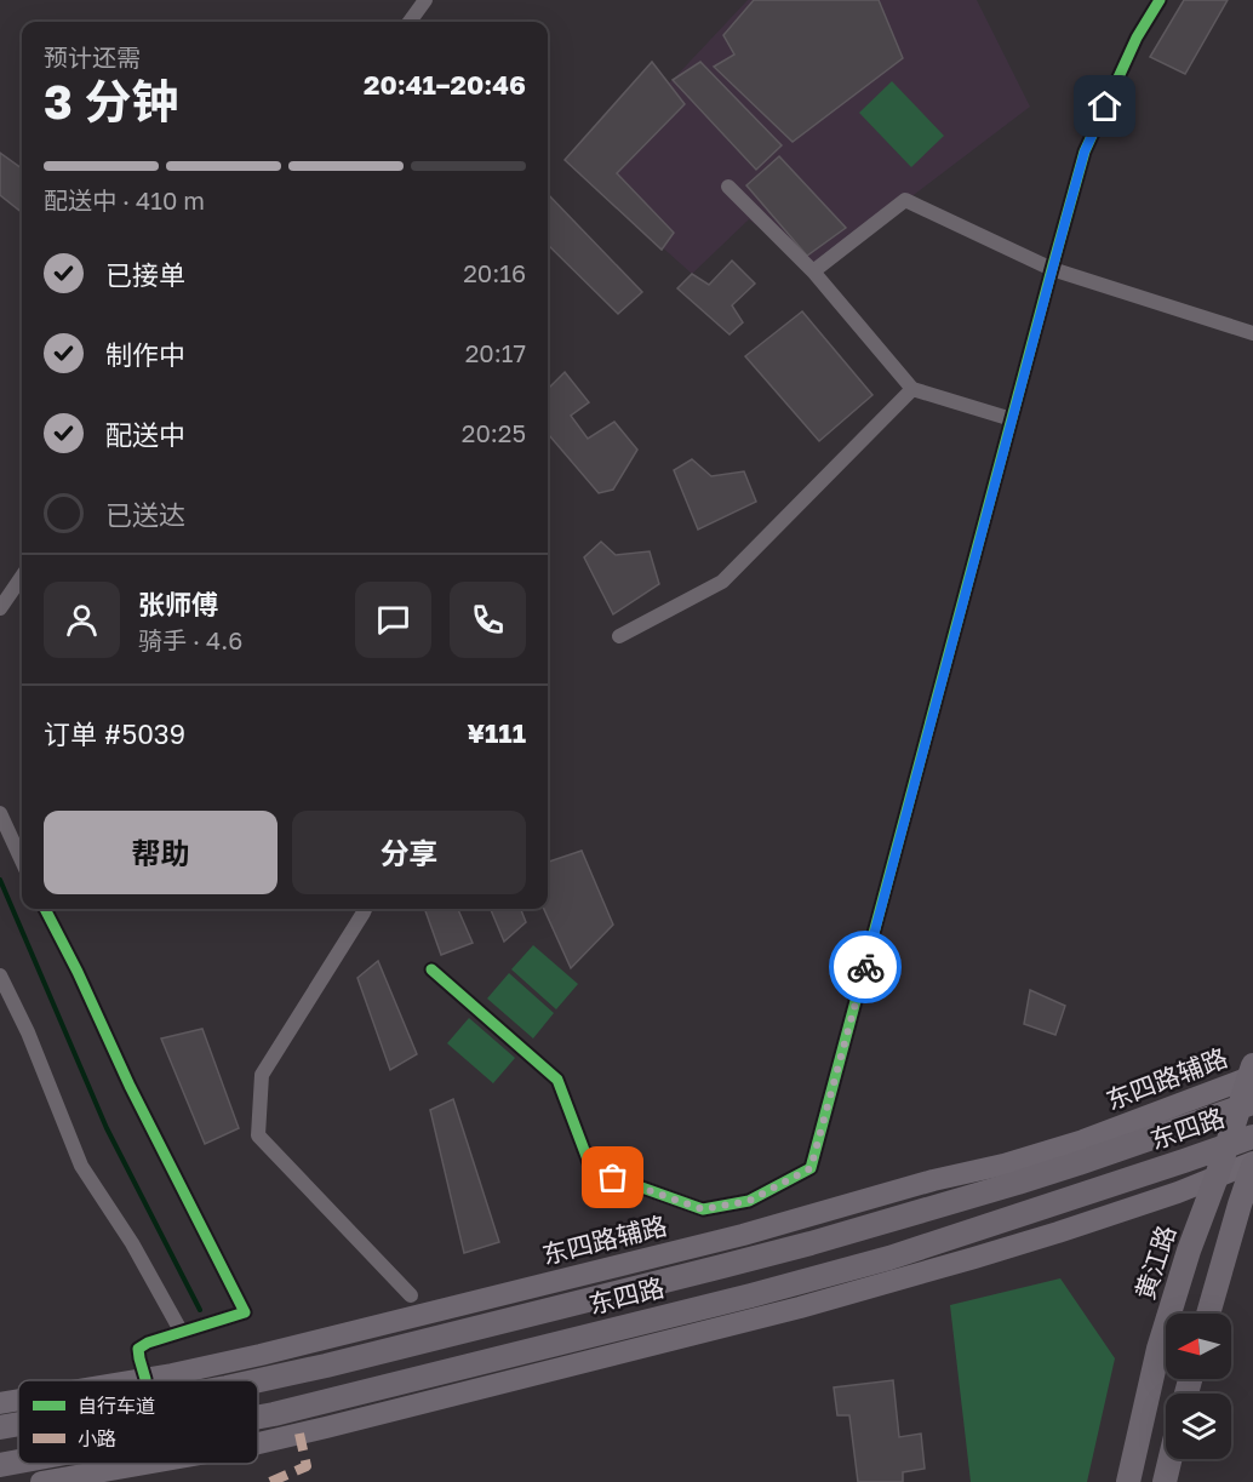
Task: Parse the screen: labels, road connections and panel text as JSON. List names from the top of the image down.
{
  "streets": {
    "main road": ["东四路辅路", "东四路", "黄江路"]
  },
  "crossings": [
    ["东四路辅路", "黄江路"],
    ["东四路", "黄江路"]
  ],
  "legend": ["自行车道", "小路"],
  "north": "left",
  "page": {
    "heading": ["3 分钟", "预计还需", "20:41–20:46"],
    "panel": [
      "张师傅",
      "骑手 · 4.6",
      "订单 #5039",
      "¥111"
    ],
    "bar": "配送中 · 410 m",
    "list": [
      ["已接单", "20:16"],
      ["制作中", "20:17"],
      ["配送中", "20:25"],
      "已送达"
    ],
    "buttons": ["帮助", "分享"]
  }
}
